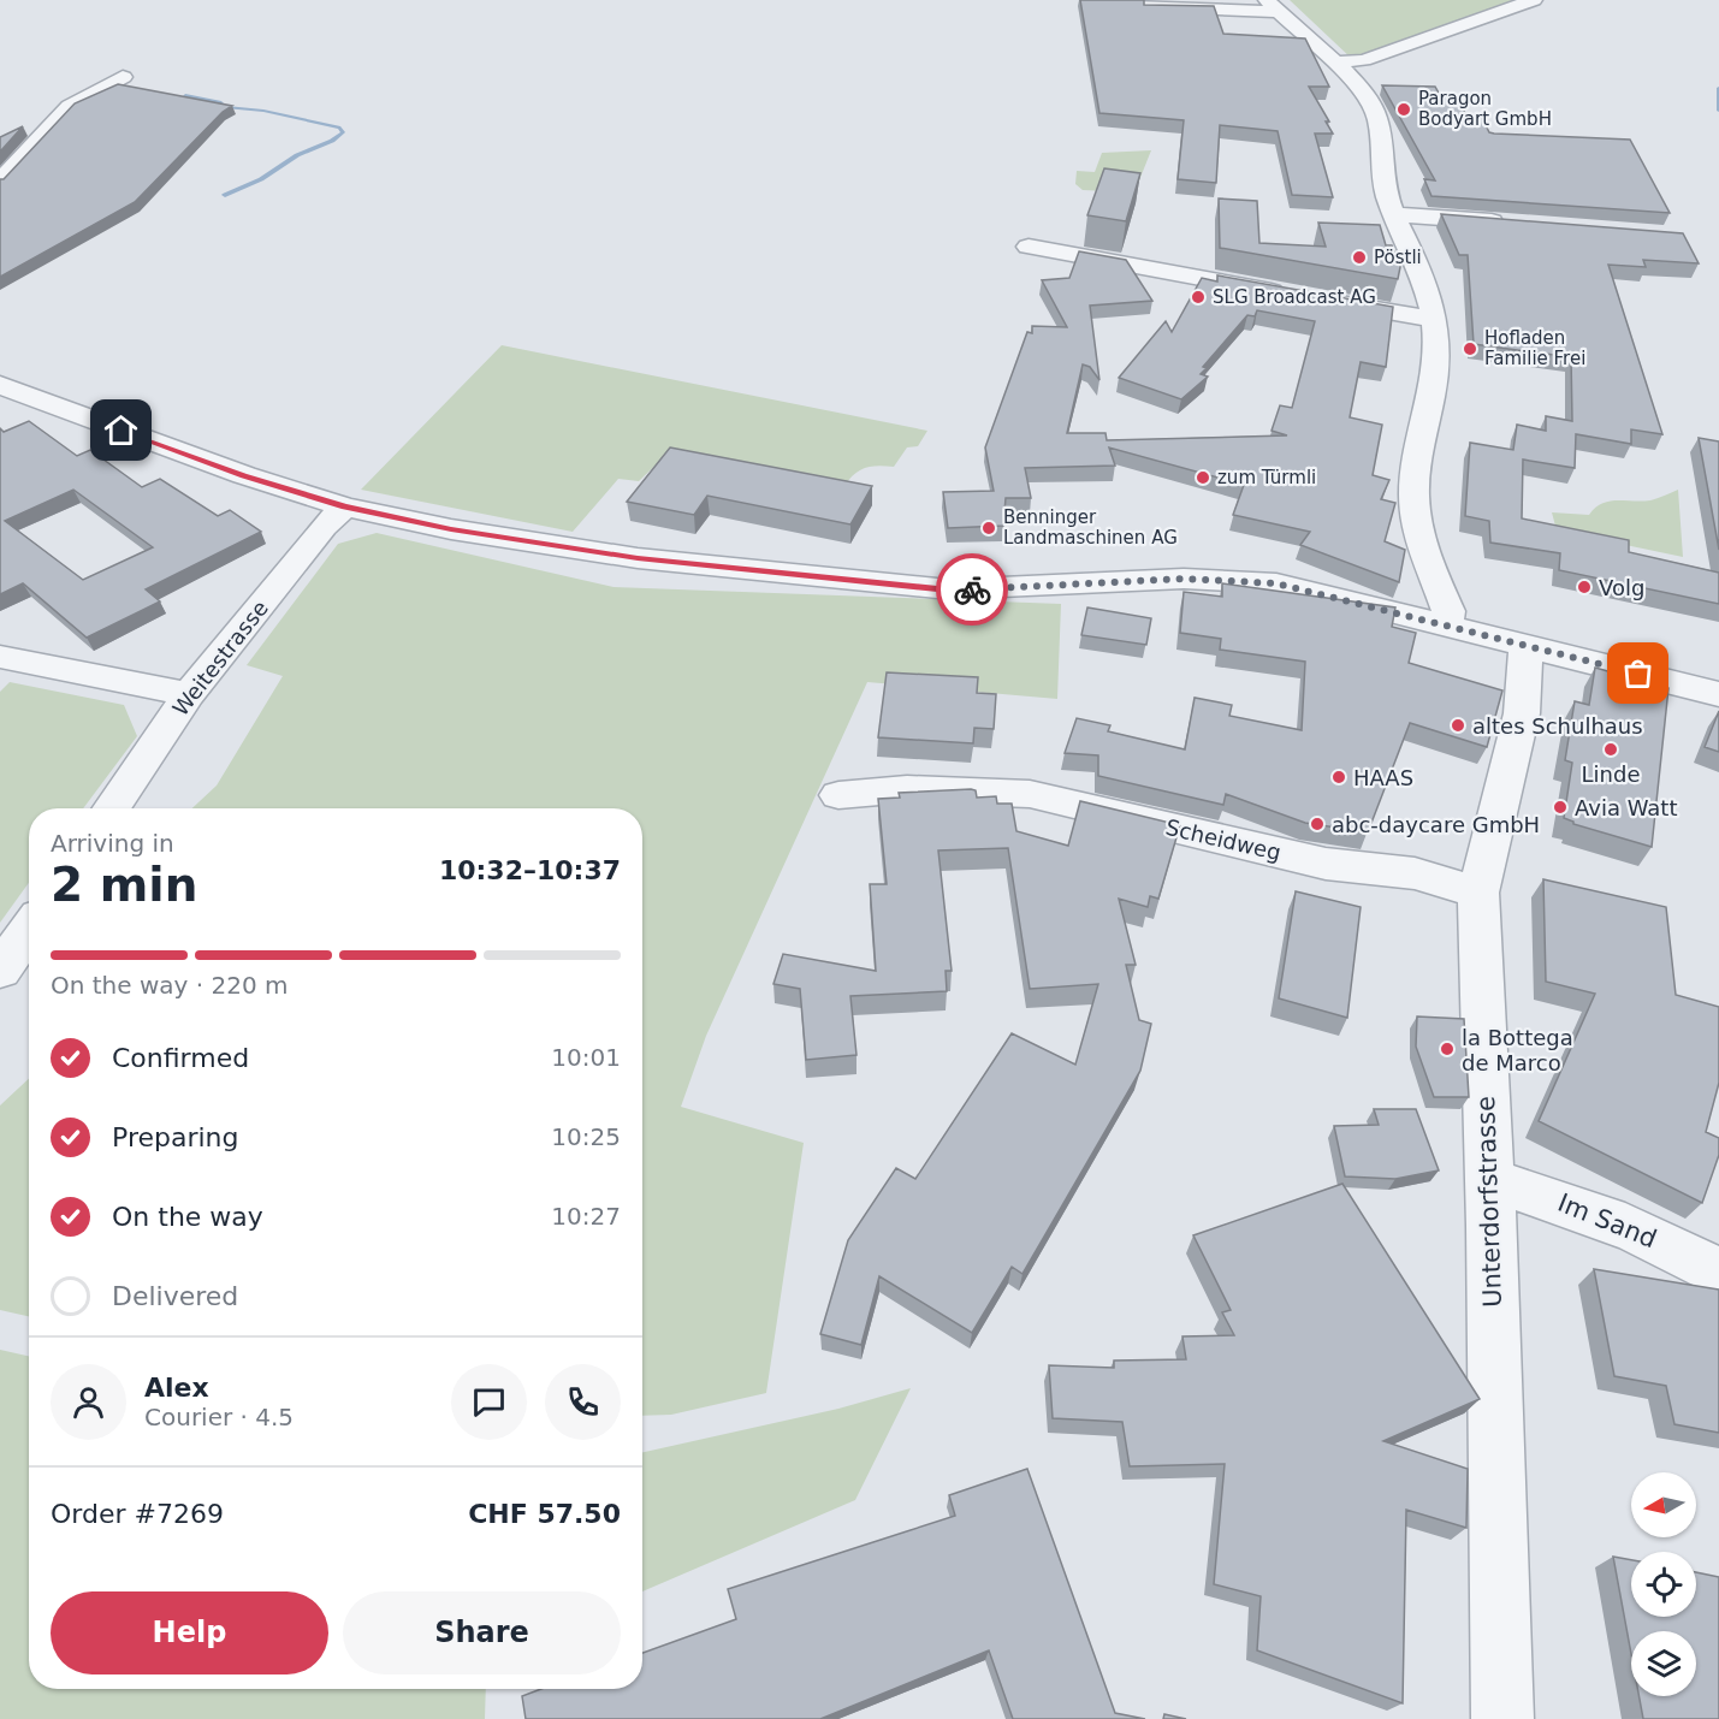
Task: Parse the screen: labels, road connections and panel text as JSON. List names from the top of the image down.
{
  "streets": {
    "street": [
      "Weitestrasse",
      "Scheidweg",
      "Unterdorfstrasse",
      "Im Sand"
    ]
  },
  "crossings": [
    ["Scheidweg", "Unterdorfstrasse"],
    ["Unterdorfstrasse", "Im Sand"]
  ],
  "places": [
    "Paragon Bodyart GmbH",
    "Pöstli",
    "SLG Broadcast AG",
    "Hofladen Familie Frei",
    "zum Türmli",
    "Benninger Landmaschinen AG",
    "Volg",
    "altes Schulhaus",
    "Linde",
    "HAAS",
    "Avia Watt",
    "abc-daycare GmbH",
    "la Bottega de Marco"
  ],
  "north": "left",
  "page": {
    "heading": ["2 min", "Arriving in", "10:32–10:37"],
    "panel": [
      "Alex",
      "Courier · 4.5",
      "Order #7269",
      "CHF 57.50"
    ],
    "bar": "On the way · 220 m",
    "list": [
      ["Confirmed", "10:01"],
      ["Preparing", "10:25"],
      ["On the way", "10:27"],
      "Delivered"
    ],
    "buttons": ["Help", "Share"]
  }
}
